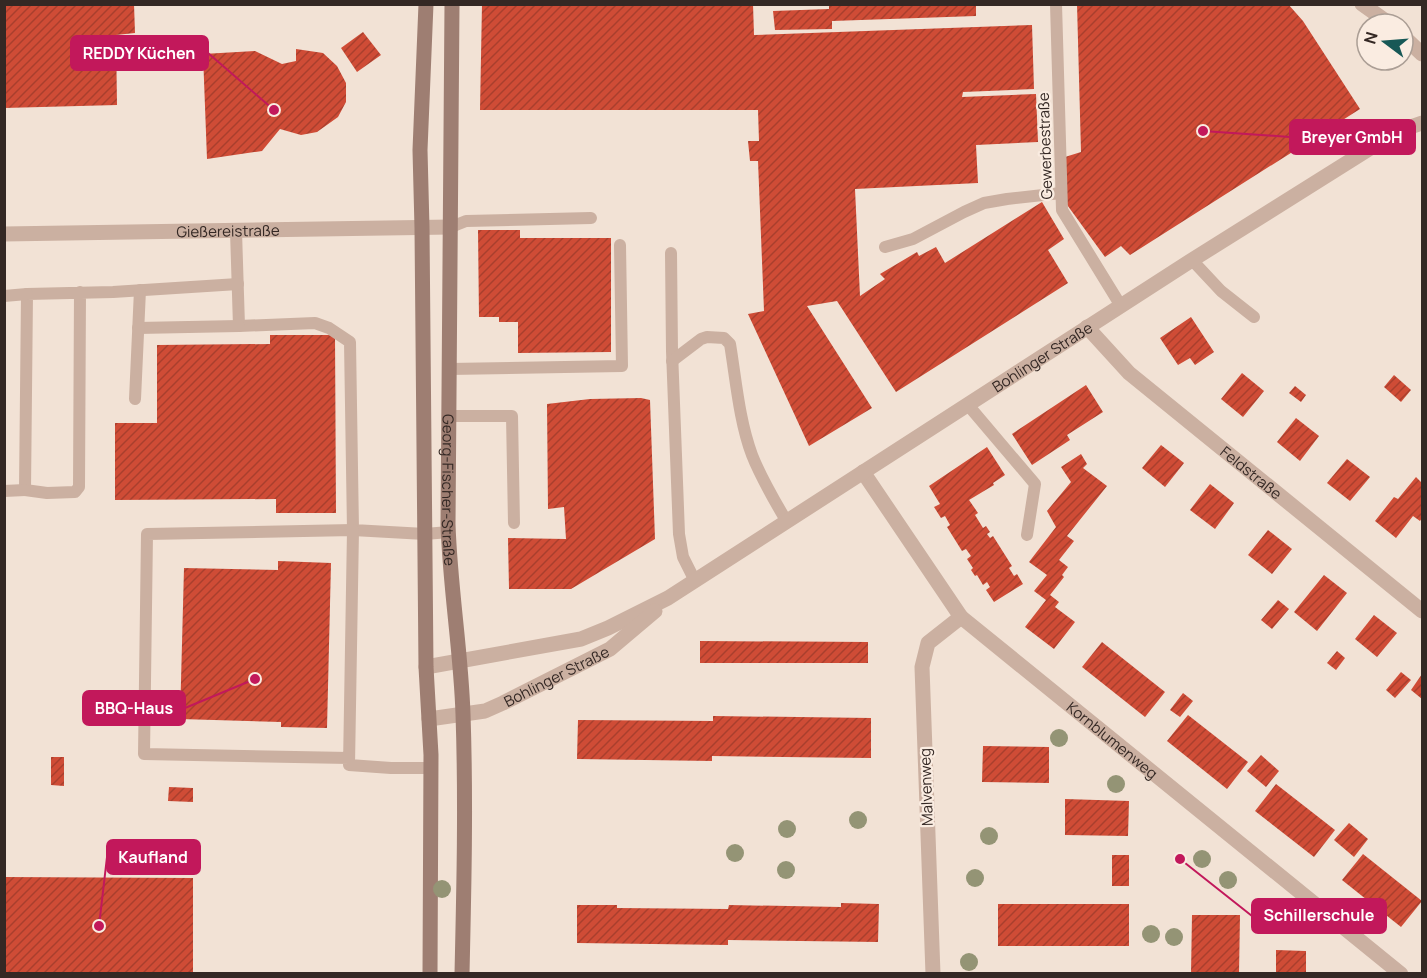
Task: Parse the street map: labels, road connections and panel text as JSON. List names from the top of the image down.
{
  "streets": {
    "main road": ["Georg-Fischer-Straße"],
    "street": [
      "Gießereistraße",
      "Bohlinger Straße",
      "Feldstraße",
      "Kornblumenweg",
      "Malvenweg"
    ],
    "lane": ["Gewerbestraße"]
  },
  "crossings": [
    ["Gewerbestraße", "Bohlinger Straße"],
    ["Gießereistraße", "Georg-Fischer-Straße"],
    ["Bohlinger Straße", "Feldstraße"],
    ["Bohlinger Straße", "Georg-Fischer-Straße"],
    ["Bohlinger Straße", "Kornblumenweg"],
    ["Kornblumenweg", "Malvenweg"]
  ],
  "places": [
    "REDDY Küchen",
    "Breyer GmbH",
    "BBQ-Haus",
    "Schillerschule",
    "Kaufland"
  ],
  "north": "left"
}
